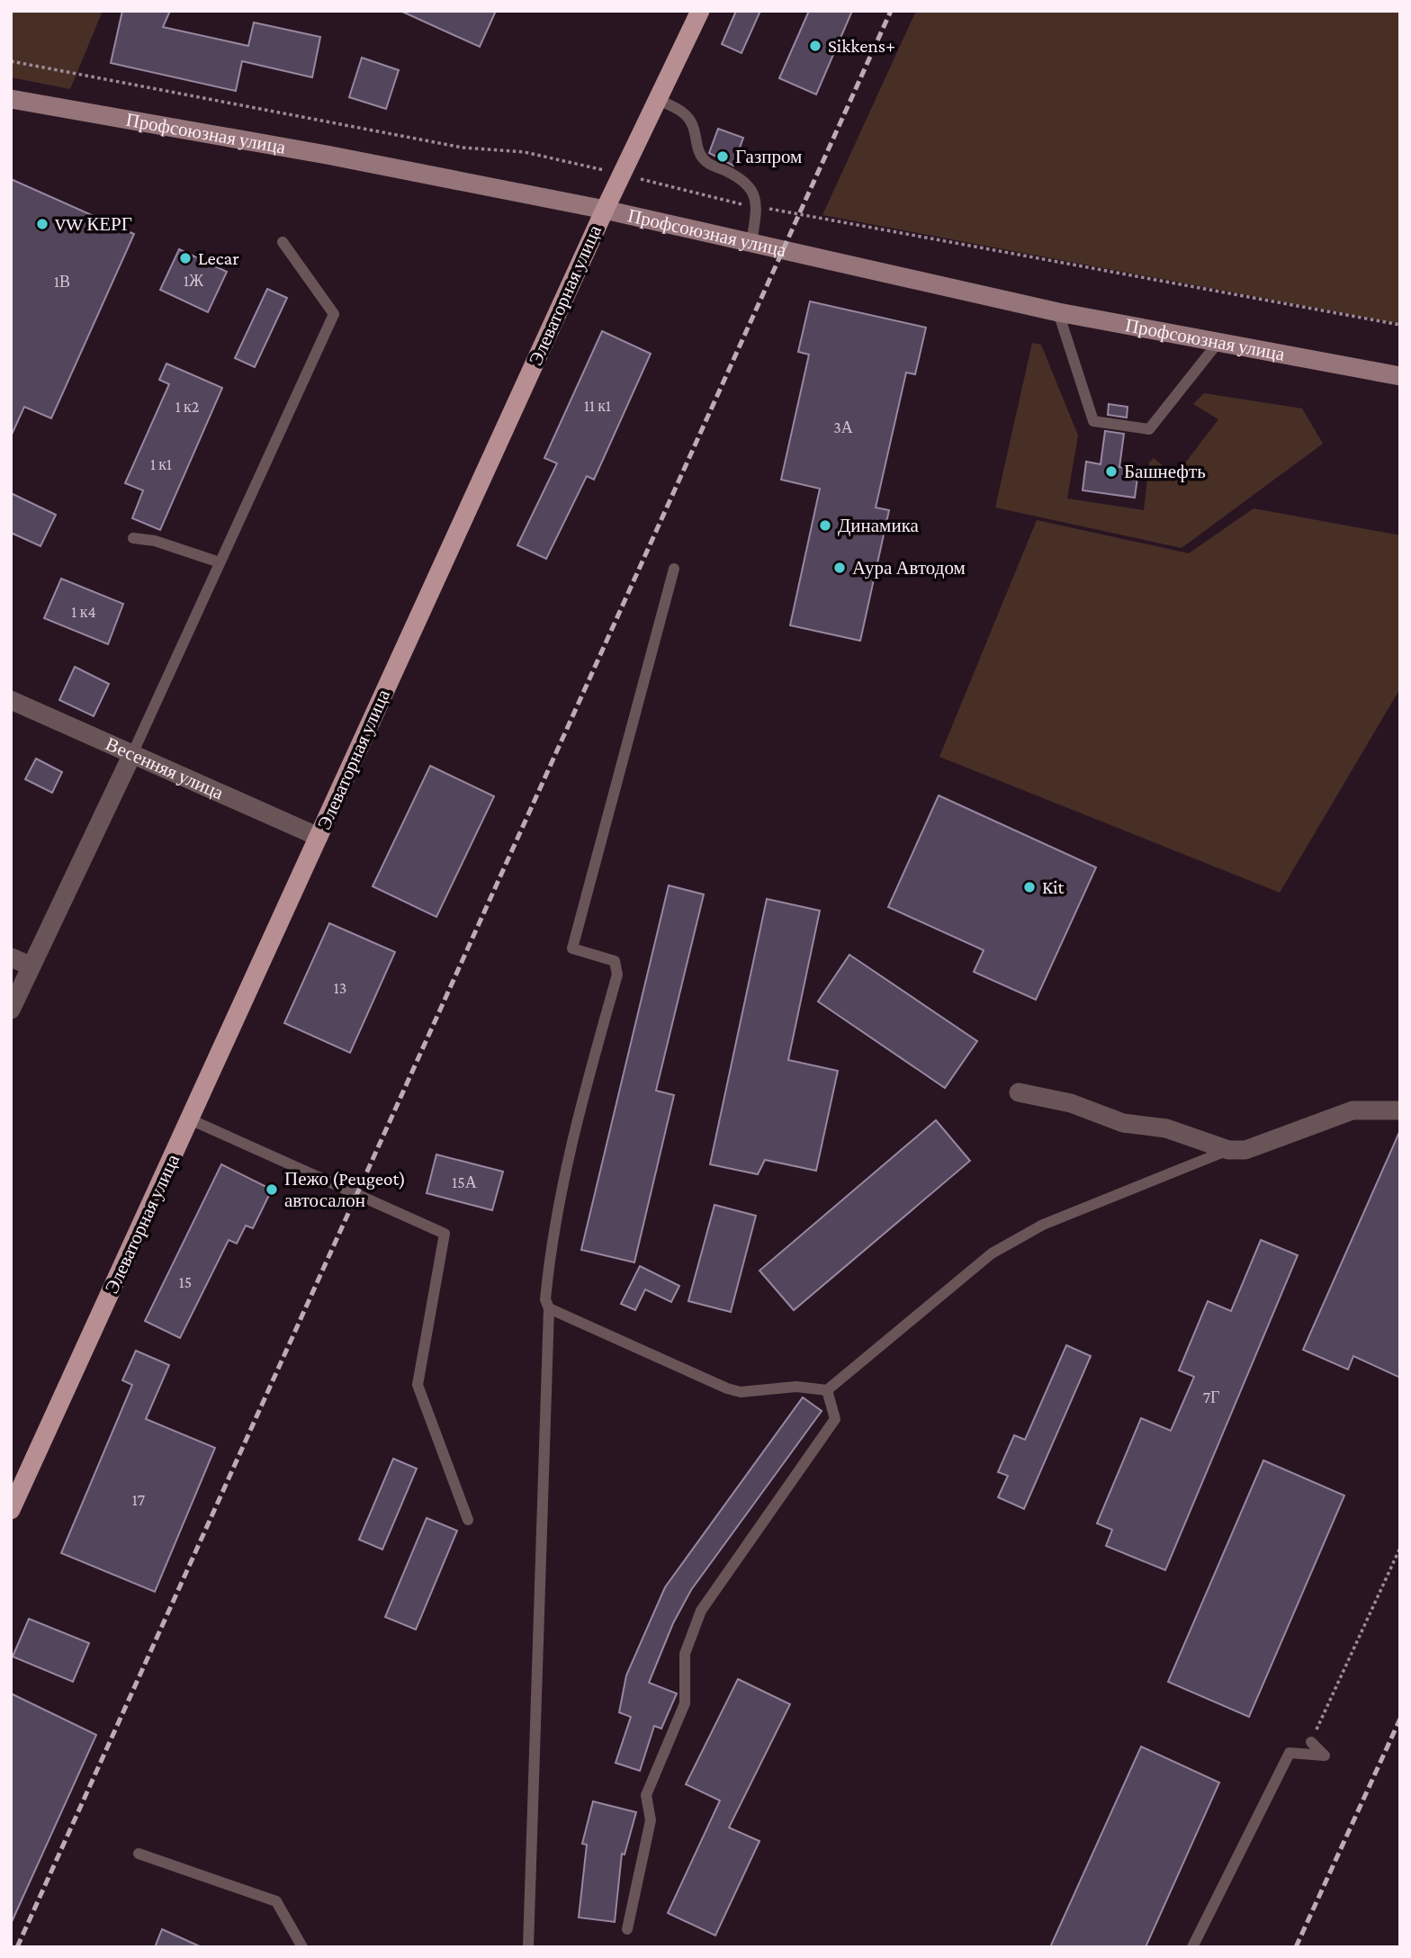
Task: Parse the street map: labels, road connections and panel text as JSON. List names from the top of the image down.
{
  "streets": {
    "main road": ["Профсоюзная улица", "Элеваторная улица"],
    "street": ["Весенняя улица"]
  },
  "crossings": [
    ["Профсоюзная улица", "Элеваторная улица"],
    ["Элеваторная улица", "Весенняя улица"]
  ],
  "places": [
    "Sikkens+",
    "Газпром",
    "VW КЕРГ",
    "Lecar",
    "Башнефть",
    "Динамика",
    "Аура Автодом",
    "Kit",
    "Пежо (Peugeot) автосалон"
  ],
  "house_numbers": [
    "1Ж",
    "1В",
    "11 к1",
    "1 к2",
    "3А",
    "1 к1",
    "1 к4",
    "13",
    "15А",
    "15",
    "7Г",
    "17"
  ]
}
